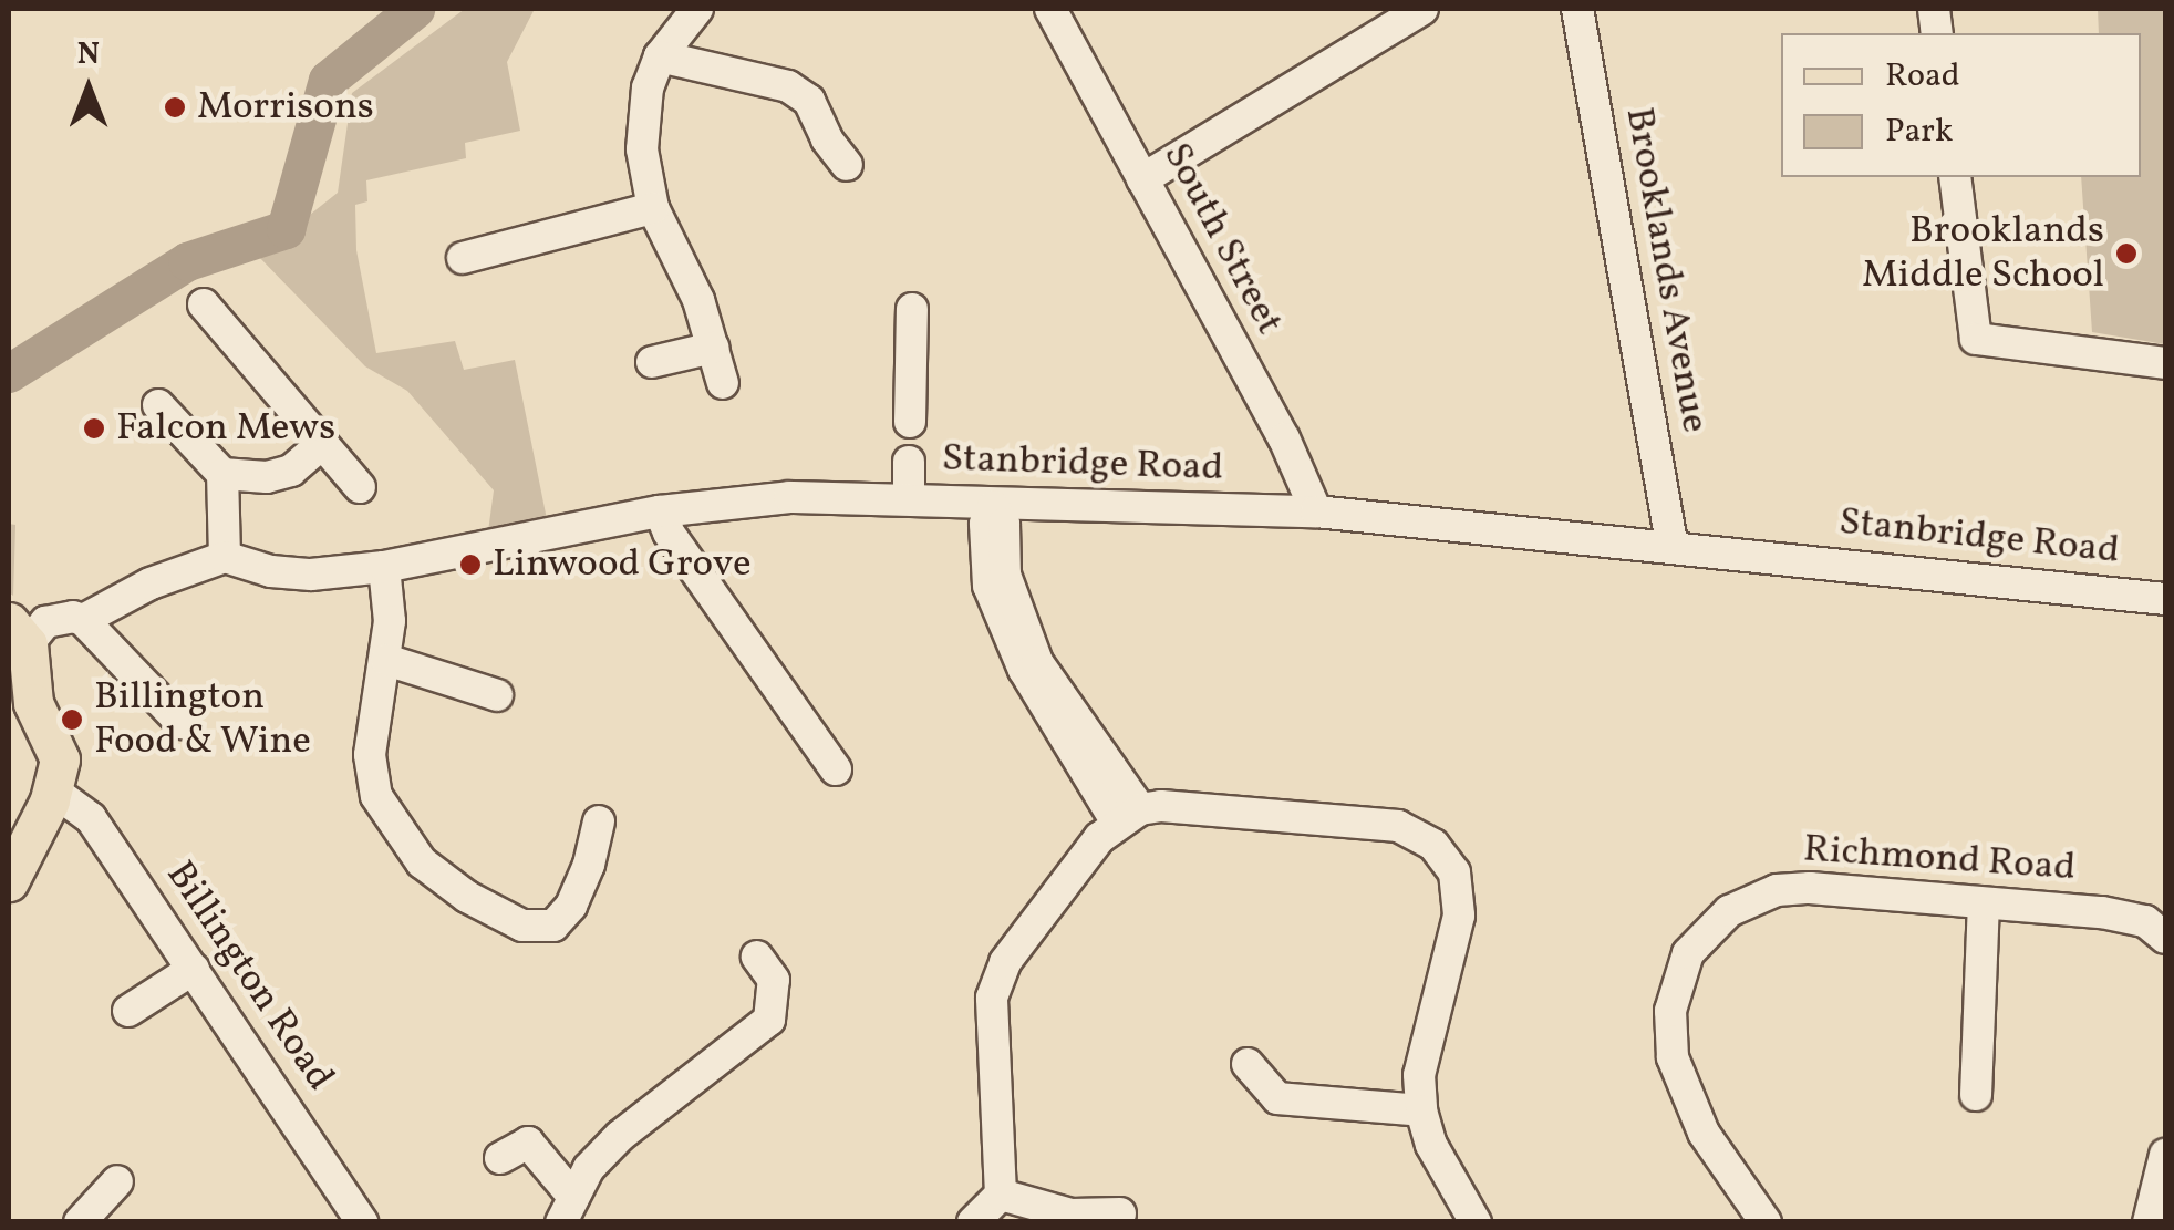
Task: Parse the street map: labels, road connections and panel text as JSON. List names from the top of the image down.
{
  "streets": {
    "street": [
      "South Street",
      "Brooklands Avenue",
      "Stanbridge Road",
      "Richmond Road",
      "Billington Road"
    ]
  },
  "crossings": [
    ["South Street", "Stanbridge Road"],
    ["Brooklands Avenue", "Stanbridge Road"]
  ],
  "places": [
    "Morrisons",
    "Brooklands Middle School",
    "Falcon Mews",
    "Linwood Grove",
    "Billington Food & Wine"
  ],
  "legend": ["Road", "Park"],
  "north": "top"
}
